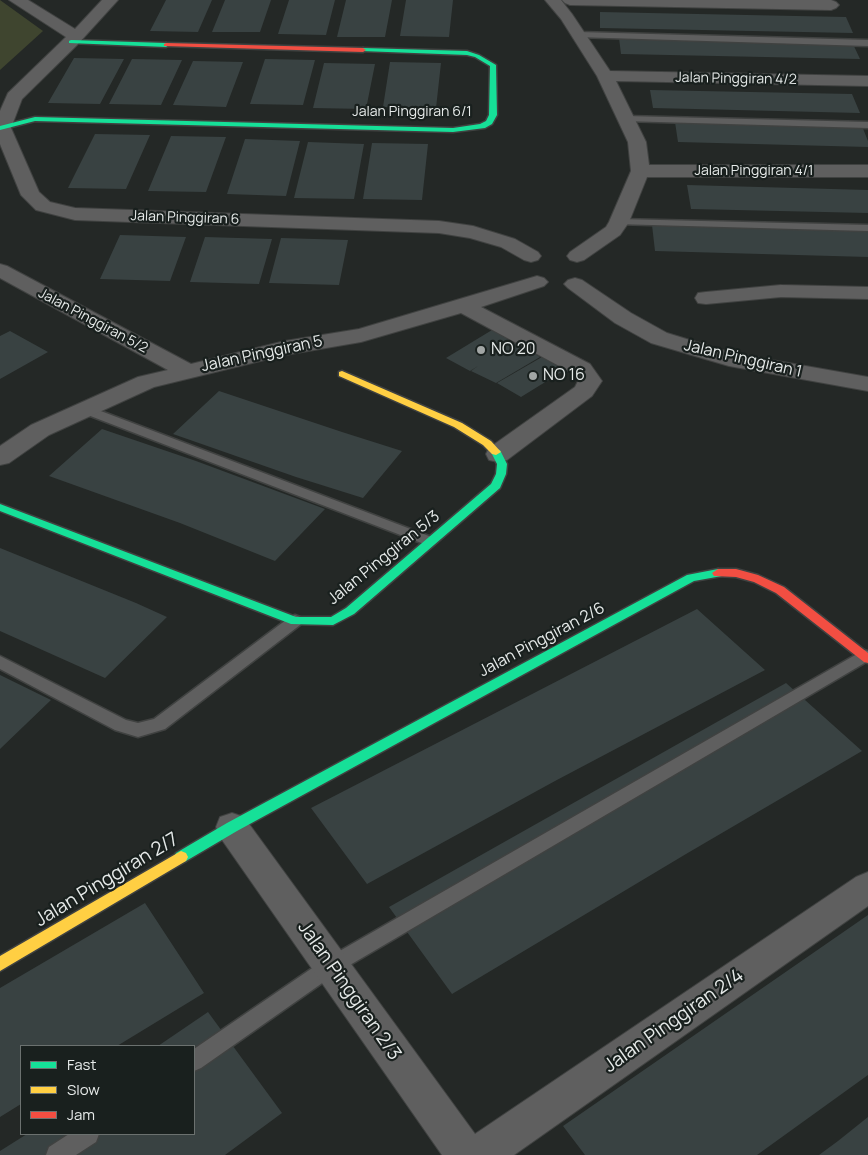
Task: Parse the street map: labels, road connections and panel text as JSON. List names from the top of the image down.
{
  "streets": {
    "street": [
      "Jalan Pinggiran 4/2",
      "Jalan Pinggiran 6/1",
      "Jalan Pinggiran 4/1",
      "Jalan Pinggiran 6",
      "Jalan Pinggiran 5/2",
      "Jalan Pinggiran 5",
      "Jalan Pinggiran 1",
      "Jalan Pinggiran 5/3",
      "Jalan Pinggiran 2/6",
      "Jalan Pinggiran 2/7",
      "Jalan Pinggiran 2/3",
      "Jalan Pinggiran 2/4"
    ]
  },
  "crossings": [
    ["Jalan Pinggiran 6/1", "Jalan Pinggiran 6"],
    ["Jalan Pinggiran 5/2", "Jalan Pinggiran 5"],
    ["Jalan Pinggiran 2/6", "Jalan Pinggiran 2/7"],
    ["Jalan Pinggiran 2/6", "Jalan Pinggiran 2/3"],
    ["Jalan Pinggiran 2/7", "Jalan Pinggiran 2/3"]
  ],
  "places": ["NO 20", "NO 16"],
  "legend": ["Fast", "Slow", "Jam"]
}
